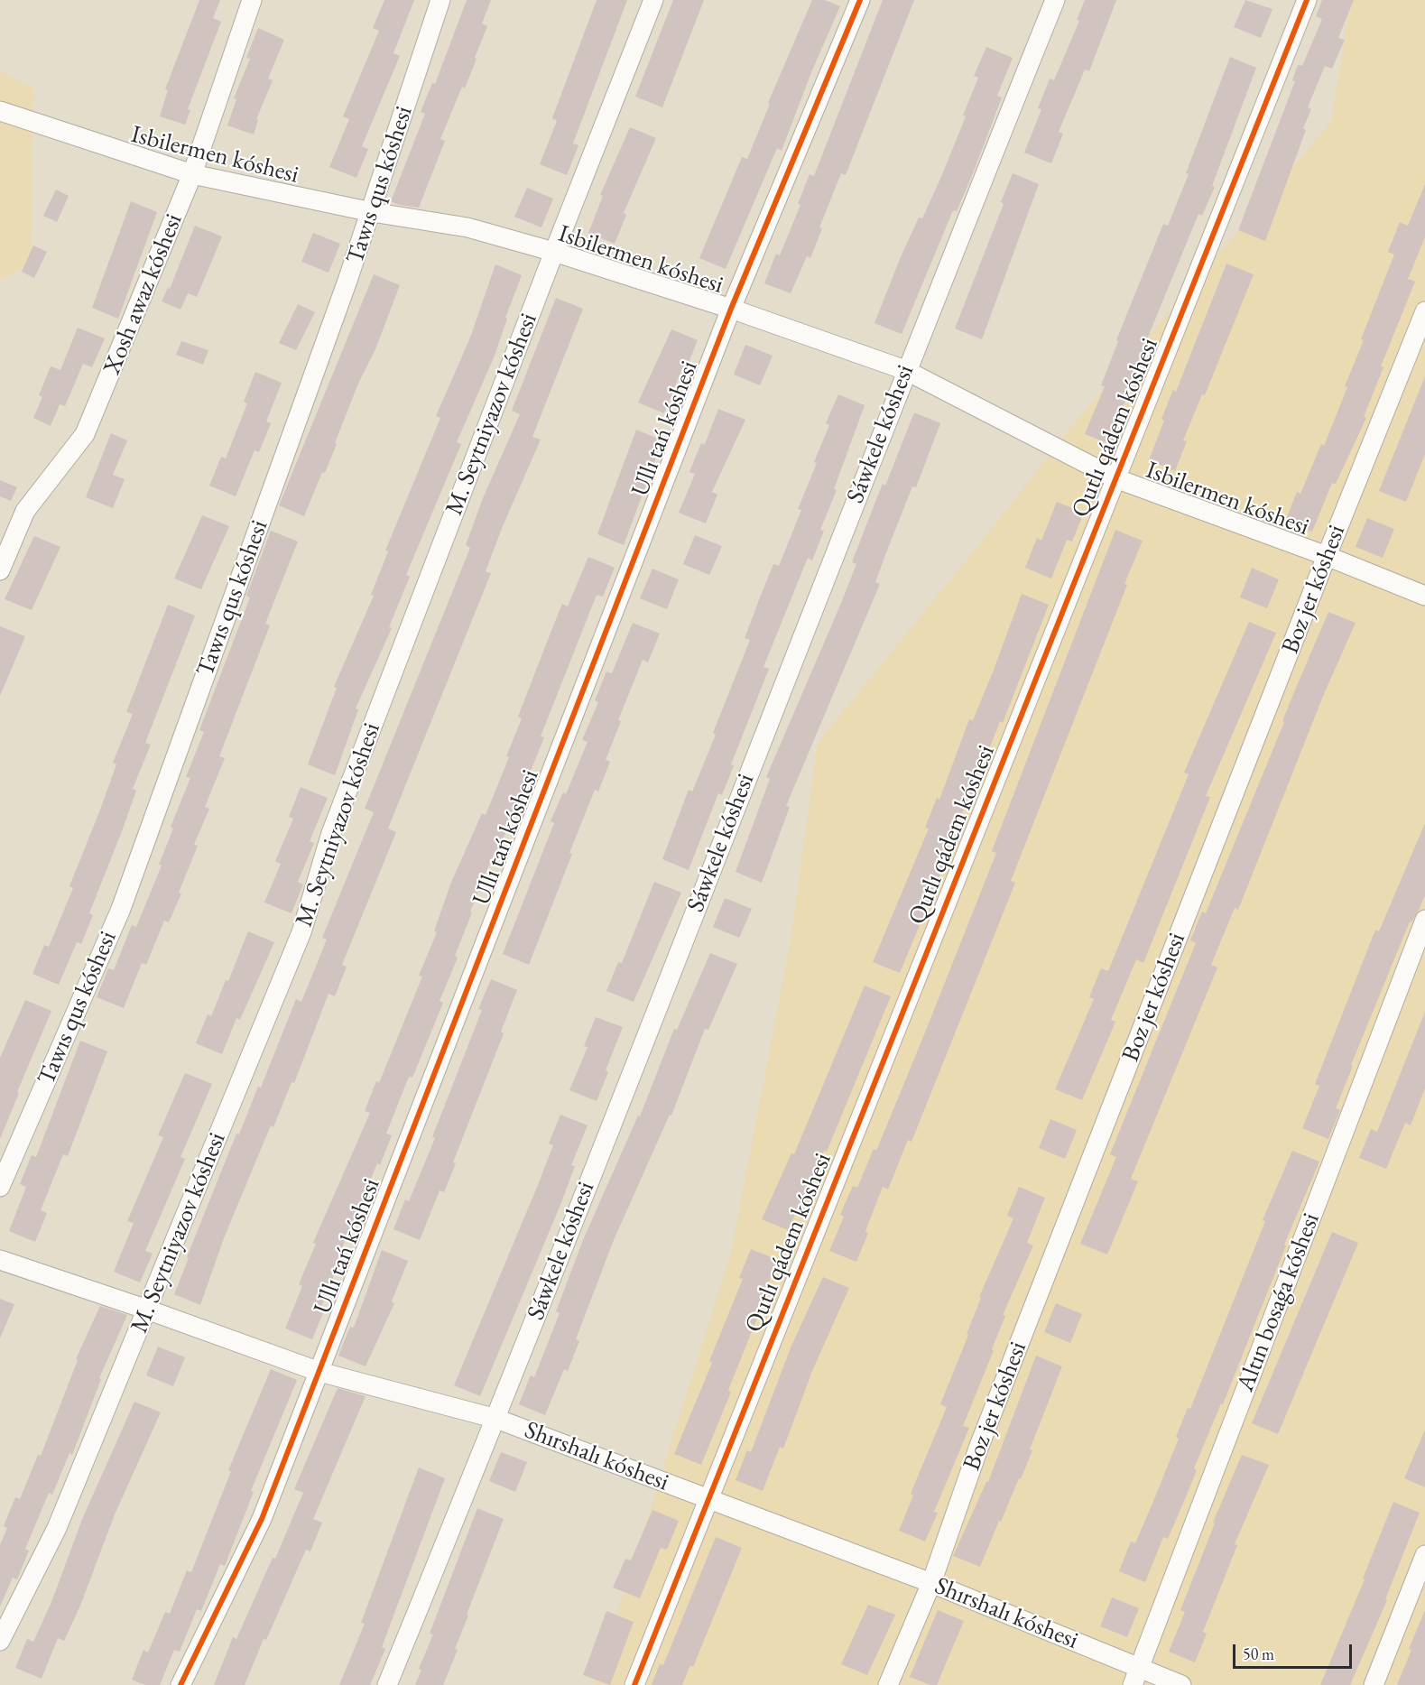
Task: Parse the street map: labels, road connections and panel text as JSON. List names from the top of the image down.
{
  "streets": {
    "street": [
      "Isbilermen kóshesi",
      "Tawıs qus kóshesi",
      "Xosh awaz kóshesi",
      "M. Seytniyazov kóshesi",
      "Qutlı qádem kóshesi",
      "Ullı tań kóshesi",
      "Sáwkele kóshesi",
      "Boz jer kóshesi",
      "Altın bosaǵa kóshesi",
      "Shırshalı kóshesi"
    ]
  },
  "crossings": [
    ["Isbilermen kóshesi", "Tawıs qus kóshesi"],
    ["Isbilermen kóshesi", "Xosh awaz kóshesi"],
    ["Isbilermen kóshesi", "M. Seytniyazov kóshesi"],
    ["Isbilermen kóshesi", "Qutlı qádem kóshesi"],
    ["Isbilermen kóshesi", "Ullı tań kóshesi"],
    ["Isbilermen kóshesi", "Sáwkele kóshesi"],
    ["Isbilermen kóshesi", "Boz jer kóshesi"],
    ["M. Seytniyazov kóshesi", "Shırshalı kóshesi"],
    ["Qutlı qádem kóshesi", "Shırshalı kóshesi"],
    ["Ullı tań kóshesi", "Shırshalı kóshesi"],
    ["Sáwkele kóshesi", "Shırshalı kóshesi"],
    ["Boz jer kóshesi", "Shırshalı kóshesi"],
    ["Altın bosaǵa kóshesi", "Shırshalı kóshesi"]
  ],
  "scale_bar": "50 m"
}
